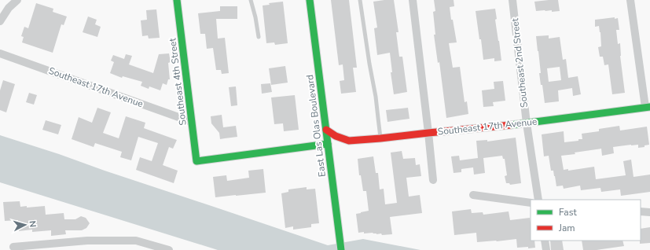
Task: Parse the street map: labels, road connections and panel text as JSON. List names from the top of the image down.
{
  "streets": {
    "street": [
      "Southeast 2nd Street",
      "Southeast 4th Street",
      "Southeast 17th Avenue",
      "East Las Olas Boulevard"
    ]
  },
  "crossings": [
    ["Southeast 2nd Street", "Southeast 17th Avenue"],
    ["Southeast 4th Street", "Southeast 17th Avenue"],
    ["Southeast 4th Street", "East Las Olas Boulevard"],
    ["Southeast 17th Avenue", "East Las Olas Boulevard"]
  ],
  "legend": ["Fast", "Jam"],
  "north": "right"
}
